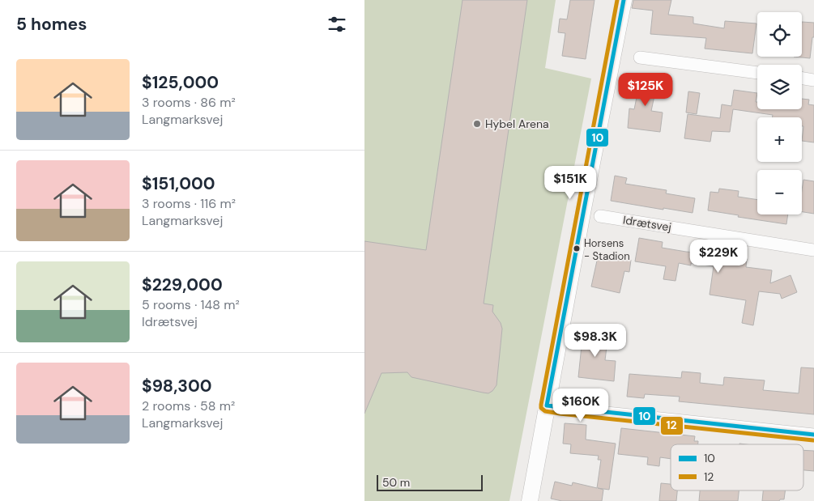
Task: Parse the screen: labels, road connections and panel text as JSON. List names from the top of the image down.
{
  "streets": {
    "street": ["Idrætsvej"]
  },
  "places": ["Hybel Arena", "Horsens - Stadion"],
  "lines": ["transit line 10", "transit line 12"],
  "legend": ["10", "12"],
  "scale_bar": "50 m",
  "page": {
    "heading": "5 homes",
    "map_buttons": ["+", "−"],
    "list": [
      {
        "name": "$125,000",
        "note": "3 rooms · 86 m² · Langmarksvej"
      },
      {
        "name": "$151,000",
        "note": "3 rooms · 116 m² · Langmarksvej"
      },
      {
        "name": "$229,000",
        "note": "5 rooms · 148 m² · Idrætsvej"
      },
      {
        "name": "$98,300",
        "note": "2 rooms · 58 m² · Langmarksvej"
      }
    ],
    "price": [
      "$125K",
      "$151K",
      "$229K",
      "$98.3K",
      "$160K"
    ],
    "scale": "50 m"
  }
}
